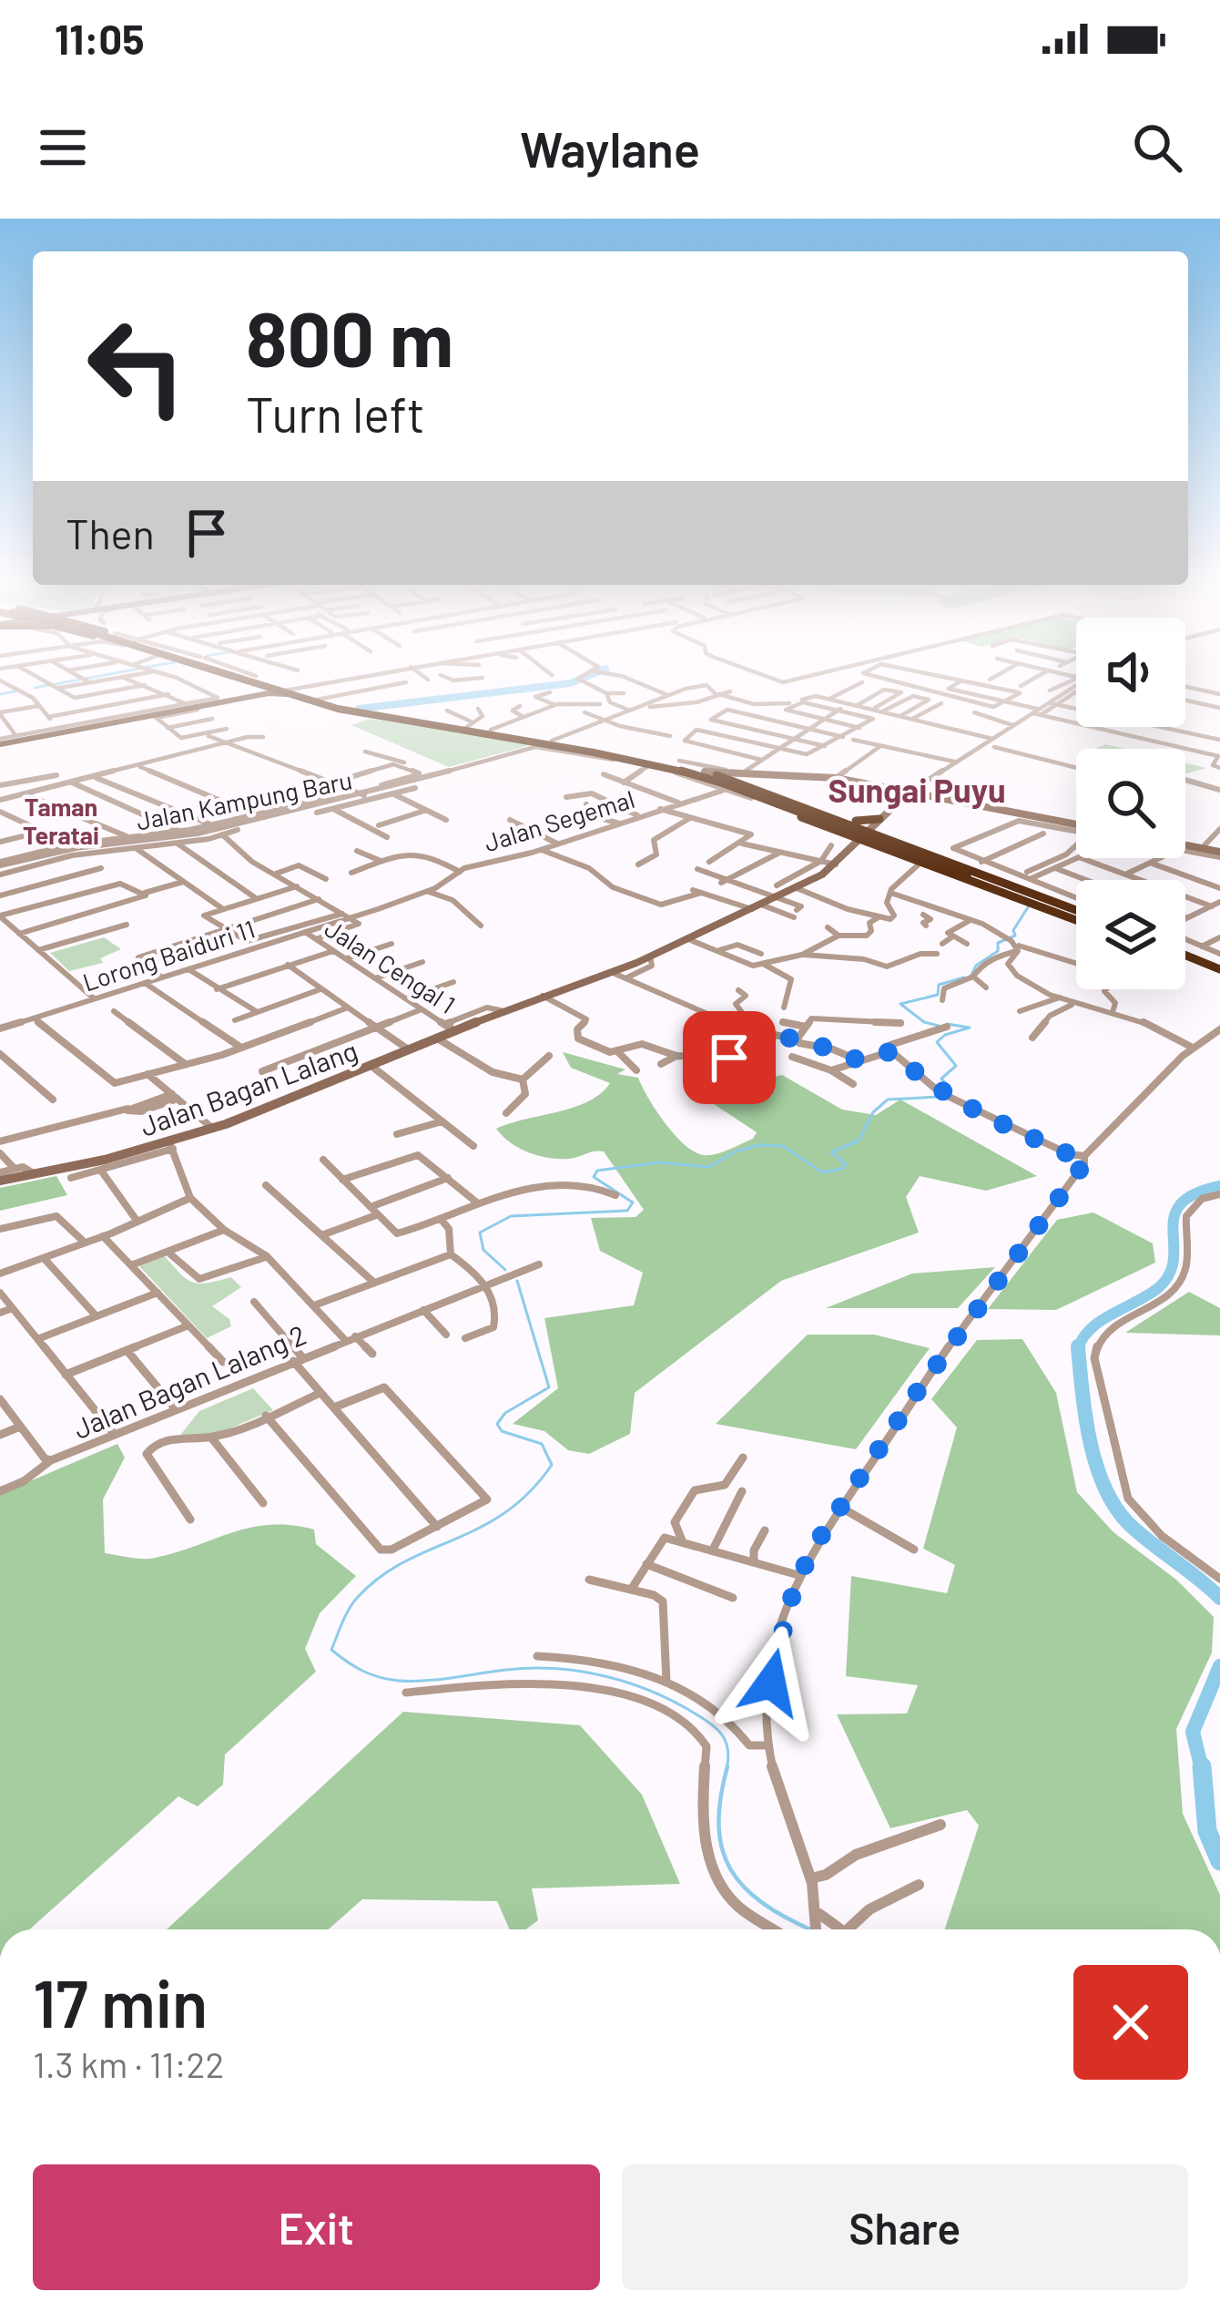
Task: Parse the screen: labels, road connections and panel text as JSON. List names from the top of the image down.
{
  "streets": {
    "main road": ["Jalan Bagan Lalang"],
    "street": [
      "Jalan Kampung Baru",
      "Jalan Segemal",
      "Lorong Baiduri 11",
      "Jalan Cengal 1",
      "Jalan Bagan Lalang 2"
    ]
  },
  "crossings": [
    ["Lorong Baiduri 11", "Jalan Cengal 1"],
    ["Jalan Cengal 1", "Jalan Bagan Lalang"]
  ],
  "districts": ["Sungai Puyu", "Taman Teratai"],
  "page": {
    "status": "11:05",
    "header": "Waylane",
    "turn": ["800 m", "Turn left"],
    "then": "Then",
    "heading": ["17 min", "1.3 km · 11:22"],
    "buttons": ["Exit", "Share"]
  }
}
